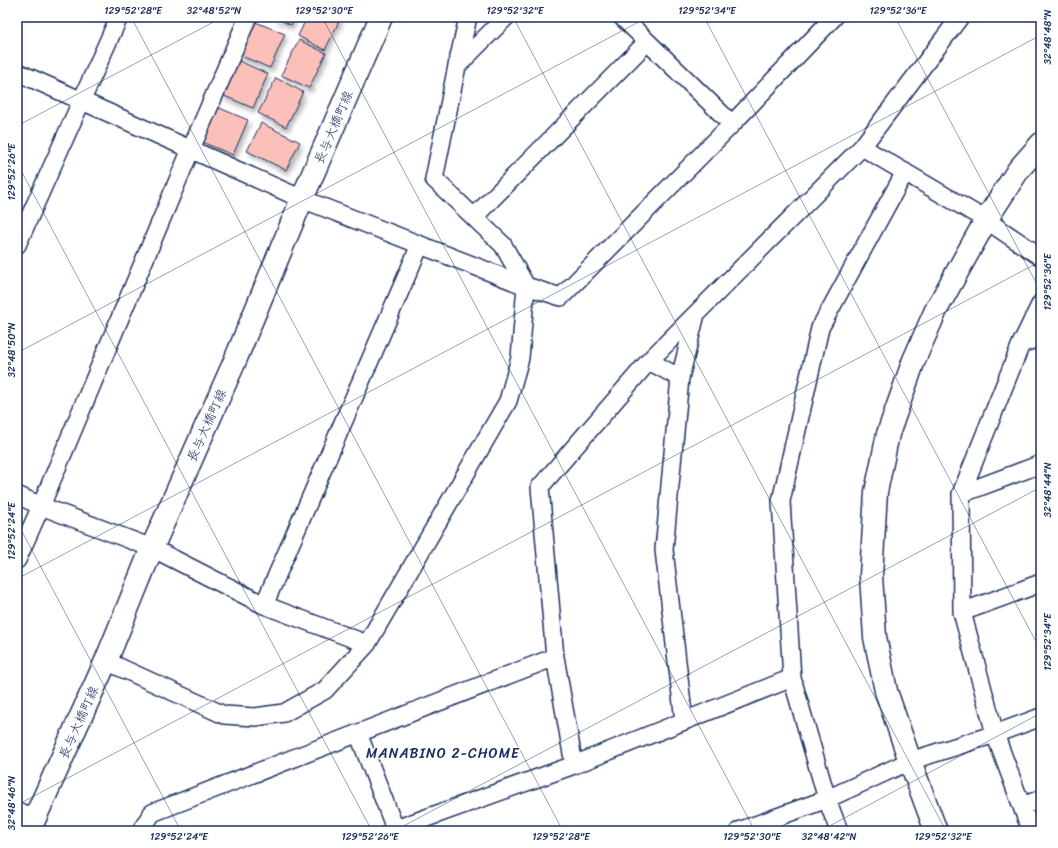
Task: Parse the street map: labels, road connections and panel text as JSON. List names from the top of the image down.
{
  "streets": {
    "main road": ["長与大橋町線"]
  },
  "districts": ["MANABINO 2-CHOME"],
  "coordinates": [
    "129°52'28\"E",
    "32°48'52\"N",
    "129°52'30\"E",
    "129°52'32\"E",
    "129°52'34\"E",
    "129°52'36\"E",
    "32°48'48\"N",
    "129°52'26\"E",
    "32°48'50\"N",
    "32°48'44\"N",
    "129°52'24\"E",
    "32°48'46\"N",
    "32°48'42\"N"
  ]
}
